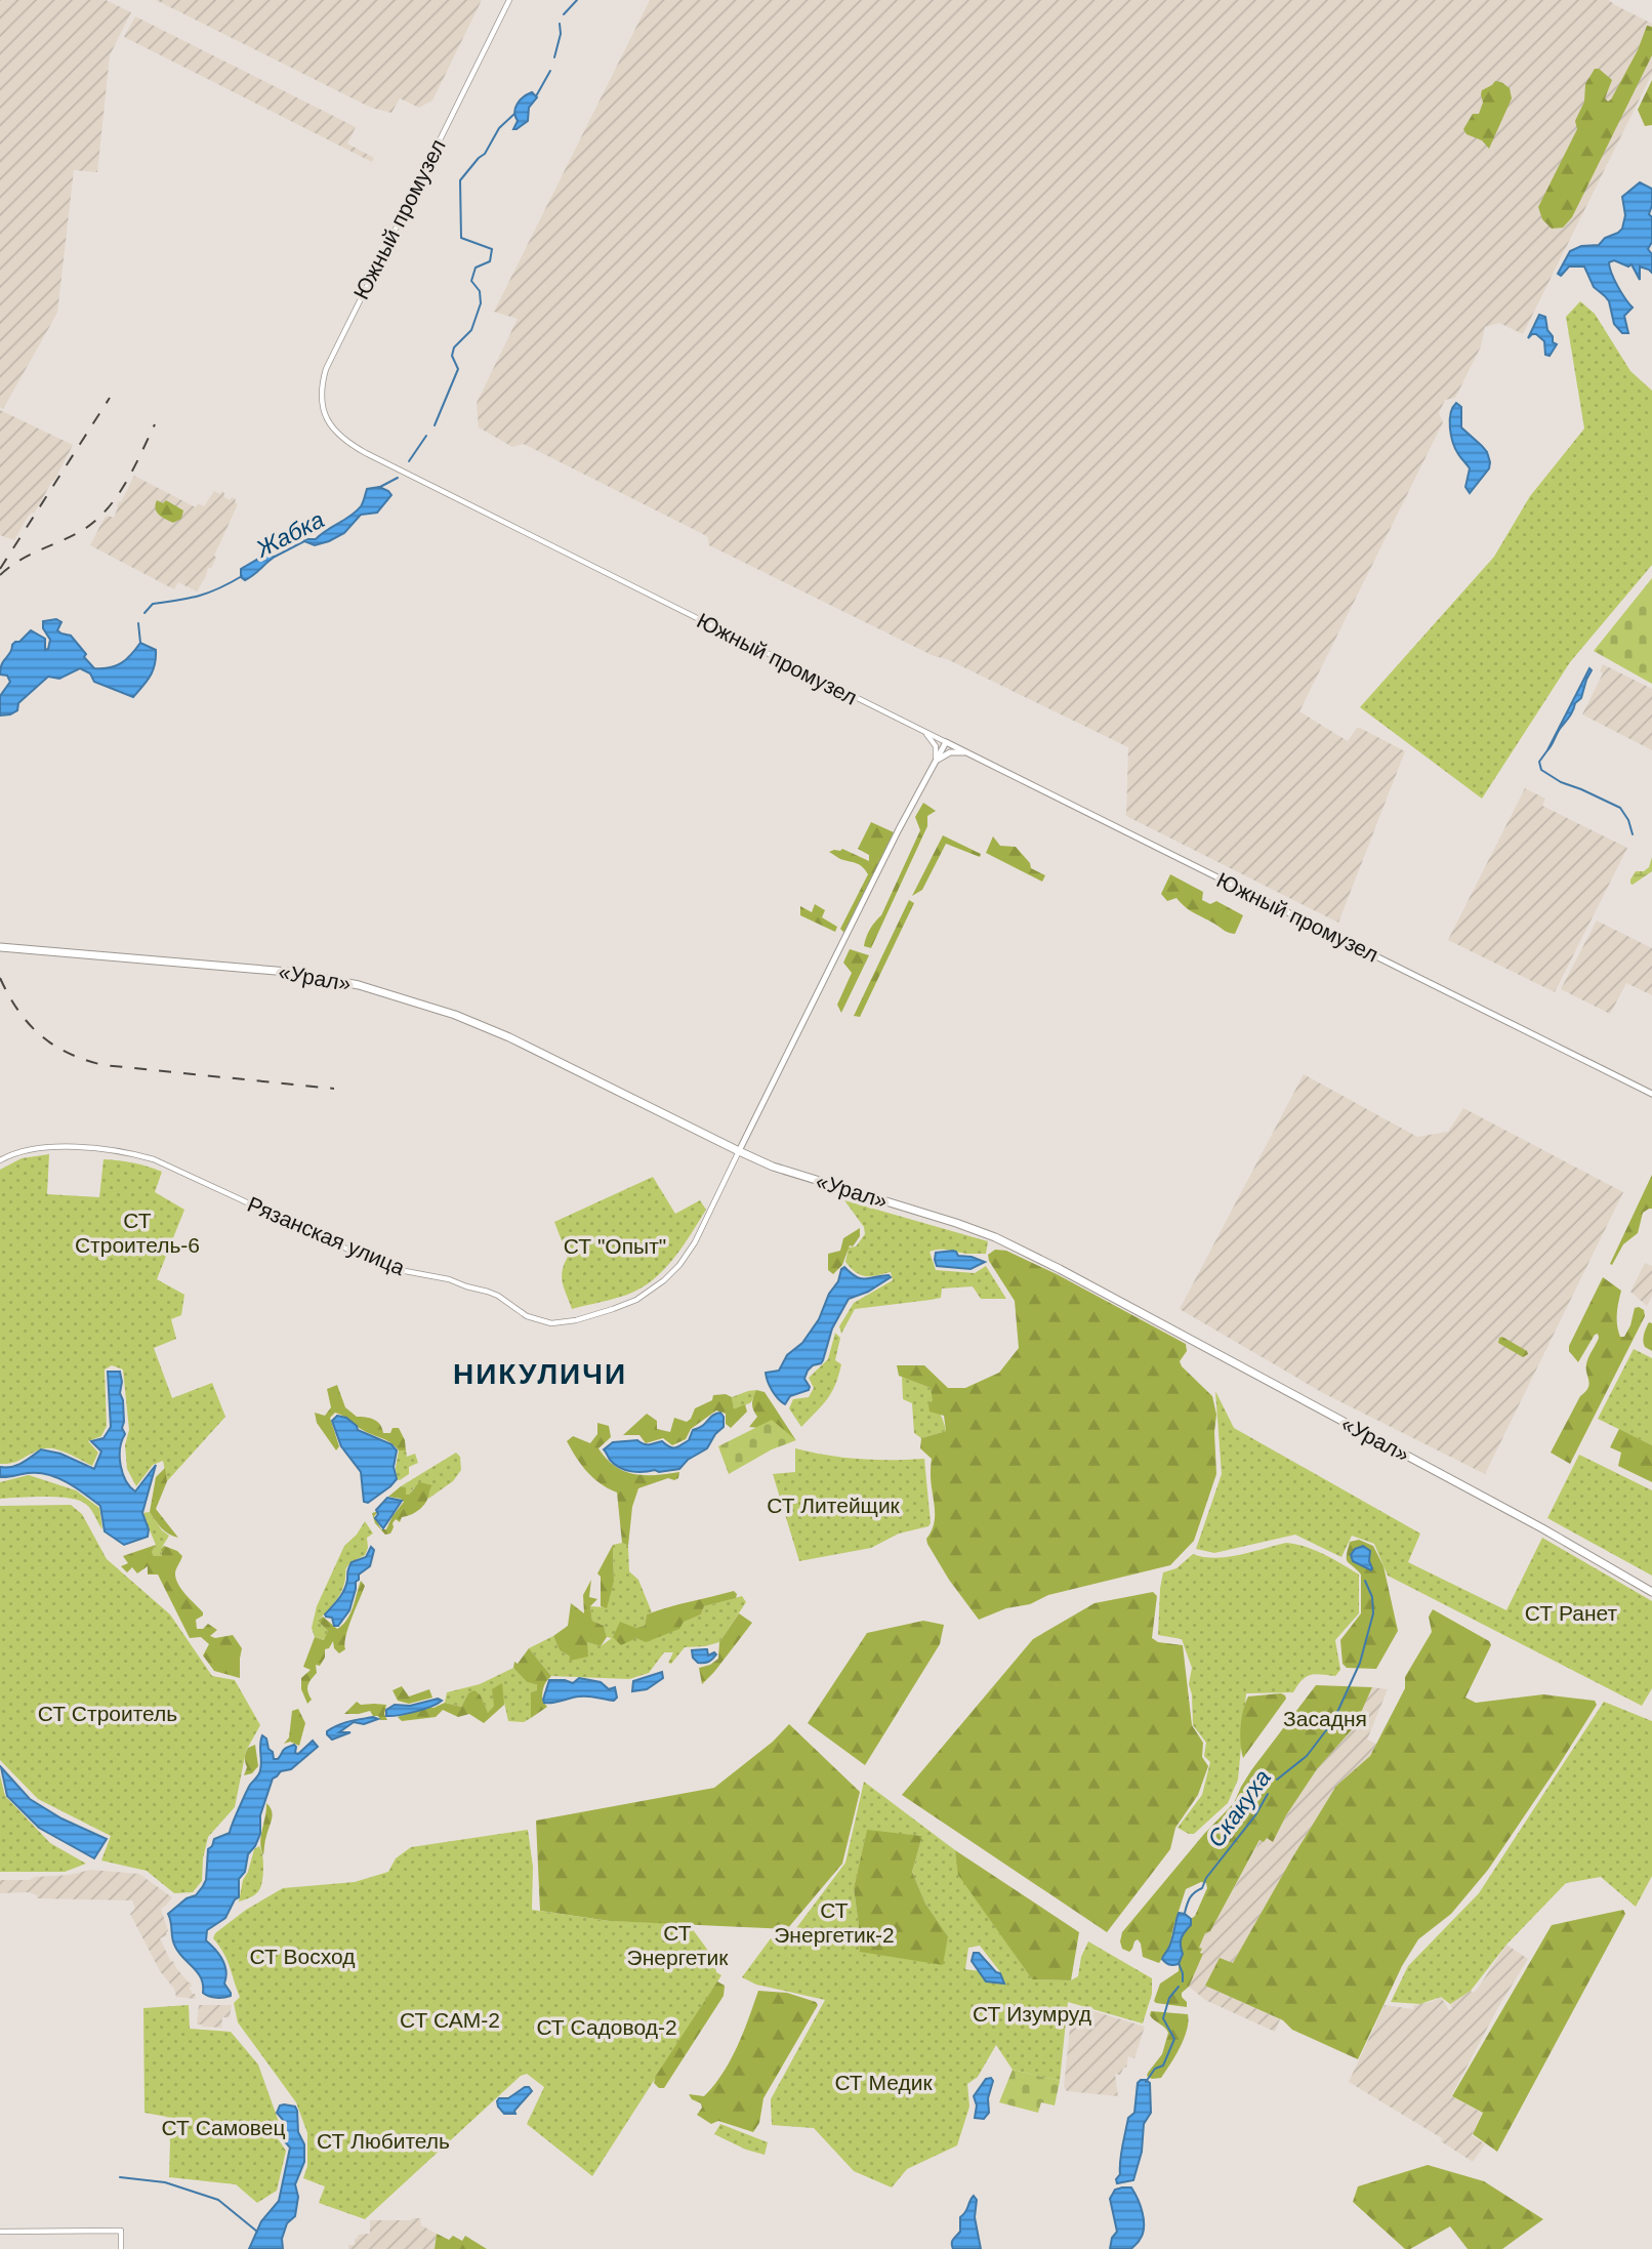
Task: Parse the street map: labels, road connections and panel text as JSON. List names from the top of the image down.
{
  "streets": {
    "highway": ["«Урал»"],
    "main road": ["Южный промузел"],
    "street": ["Рязанская улица"]
  },
  "crossings": [
    ["«Урал»", "Рязанская улица"]
  ],
  "districts": ["НИКУЛИЧИ"],
  "water": ["Жабка", "Скакуха"],
  "parks": [
    "СТ Строитель-6",
    "СТ \"Опыт\"",
    "СТ Литейщик",
    "СТ Ранет",
    "СТ Строитель",
    "Засадня",
    "СТ Энергетик-2",
    "СТ Энергетик",
    "СТ Восход",
    "СТ Изумруд",
    "СТ САМ-2",
    "СТ Садовод-2",
    "СТ Медик",
    "СТ Самовец",
    "СТ Любитель"
  ]
}
